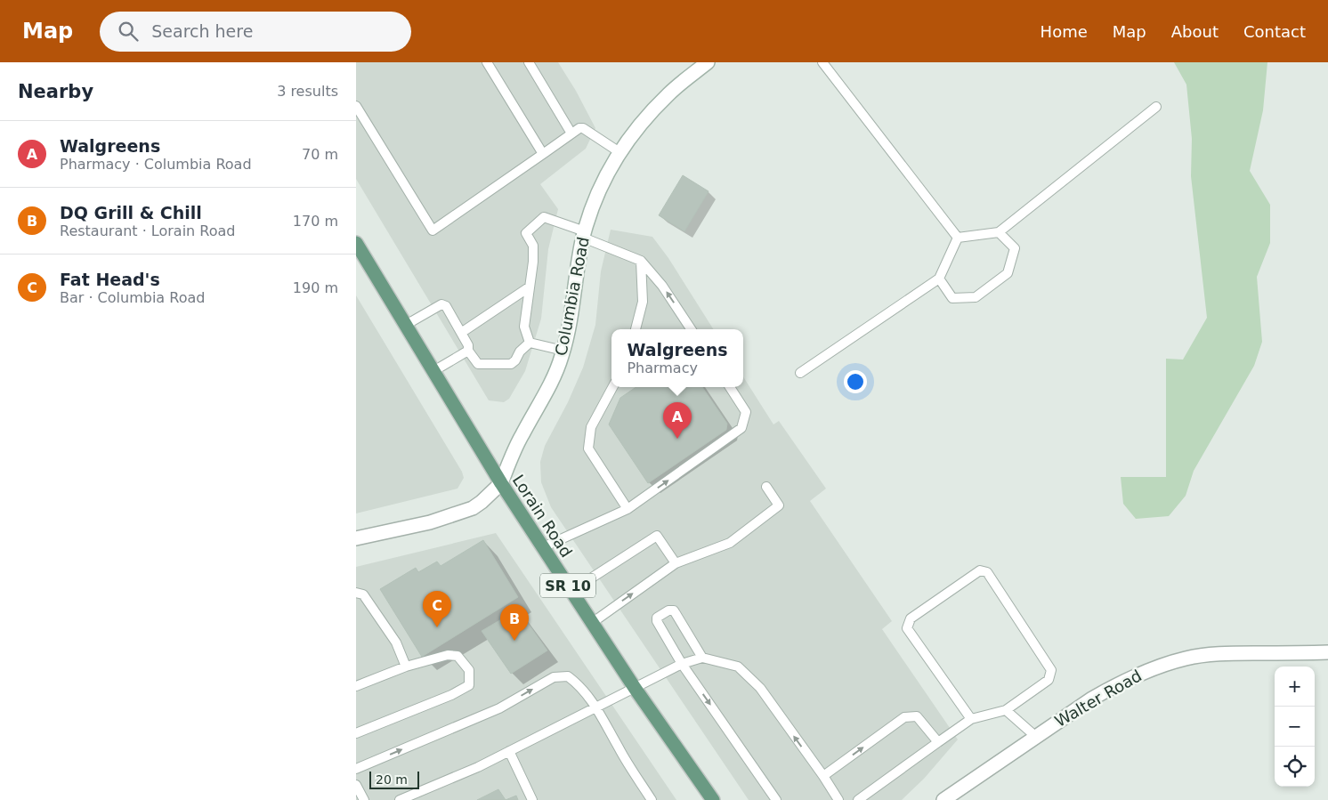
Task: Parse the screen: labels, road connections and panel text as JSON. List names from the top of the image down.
{
  "streets": {
    "main road": ["Lorain Road", "SR 10"],
    "street": ["Columbia Road", "Walter Road"]
  },
  "crossings": [
    ["Columbia Road", "Lorain Road"]
  ],
  "scale_bar": "20 m",
  "page": {
    "header": "Map",
    "search": "Search here",
    "nav": [
      "Home",
      "Map",
      "About",
      "Contact"
    ],
    "heading": ["Nearby", "3 results"],
    "list": [
      {
        "mark": "A",
        "name": "Walgreens",
        "note": "Pharmacy · Columbia Road",
        "value": "70 m"
      },
      {
        "mark": "B",
        "name": "DQ Grill & Chill",
        "note": "Restaurant · Lorain Road",
        "value": "170 m"
      },
      {
        "mark": "C",
        "name": "Fat Head's",
        "note": "Bar · Columbia Road",
        "value": "190 m"
      }
    ],
    "popup": ["Walgreens", "Pharmacy"],
    "pins": ["A", "C", "B"],
    "map_buttons": ["+", "−"],
    "scale": "20 m"
  }
}
